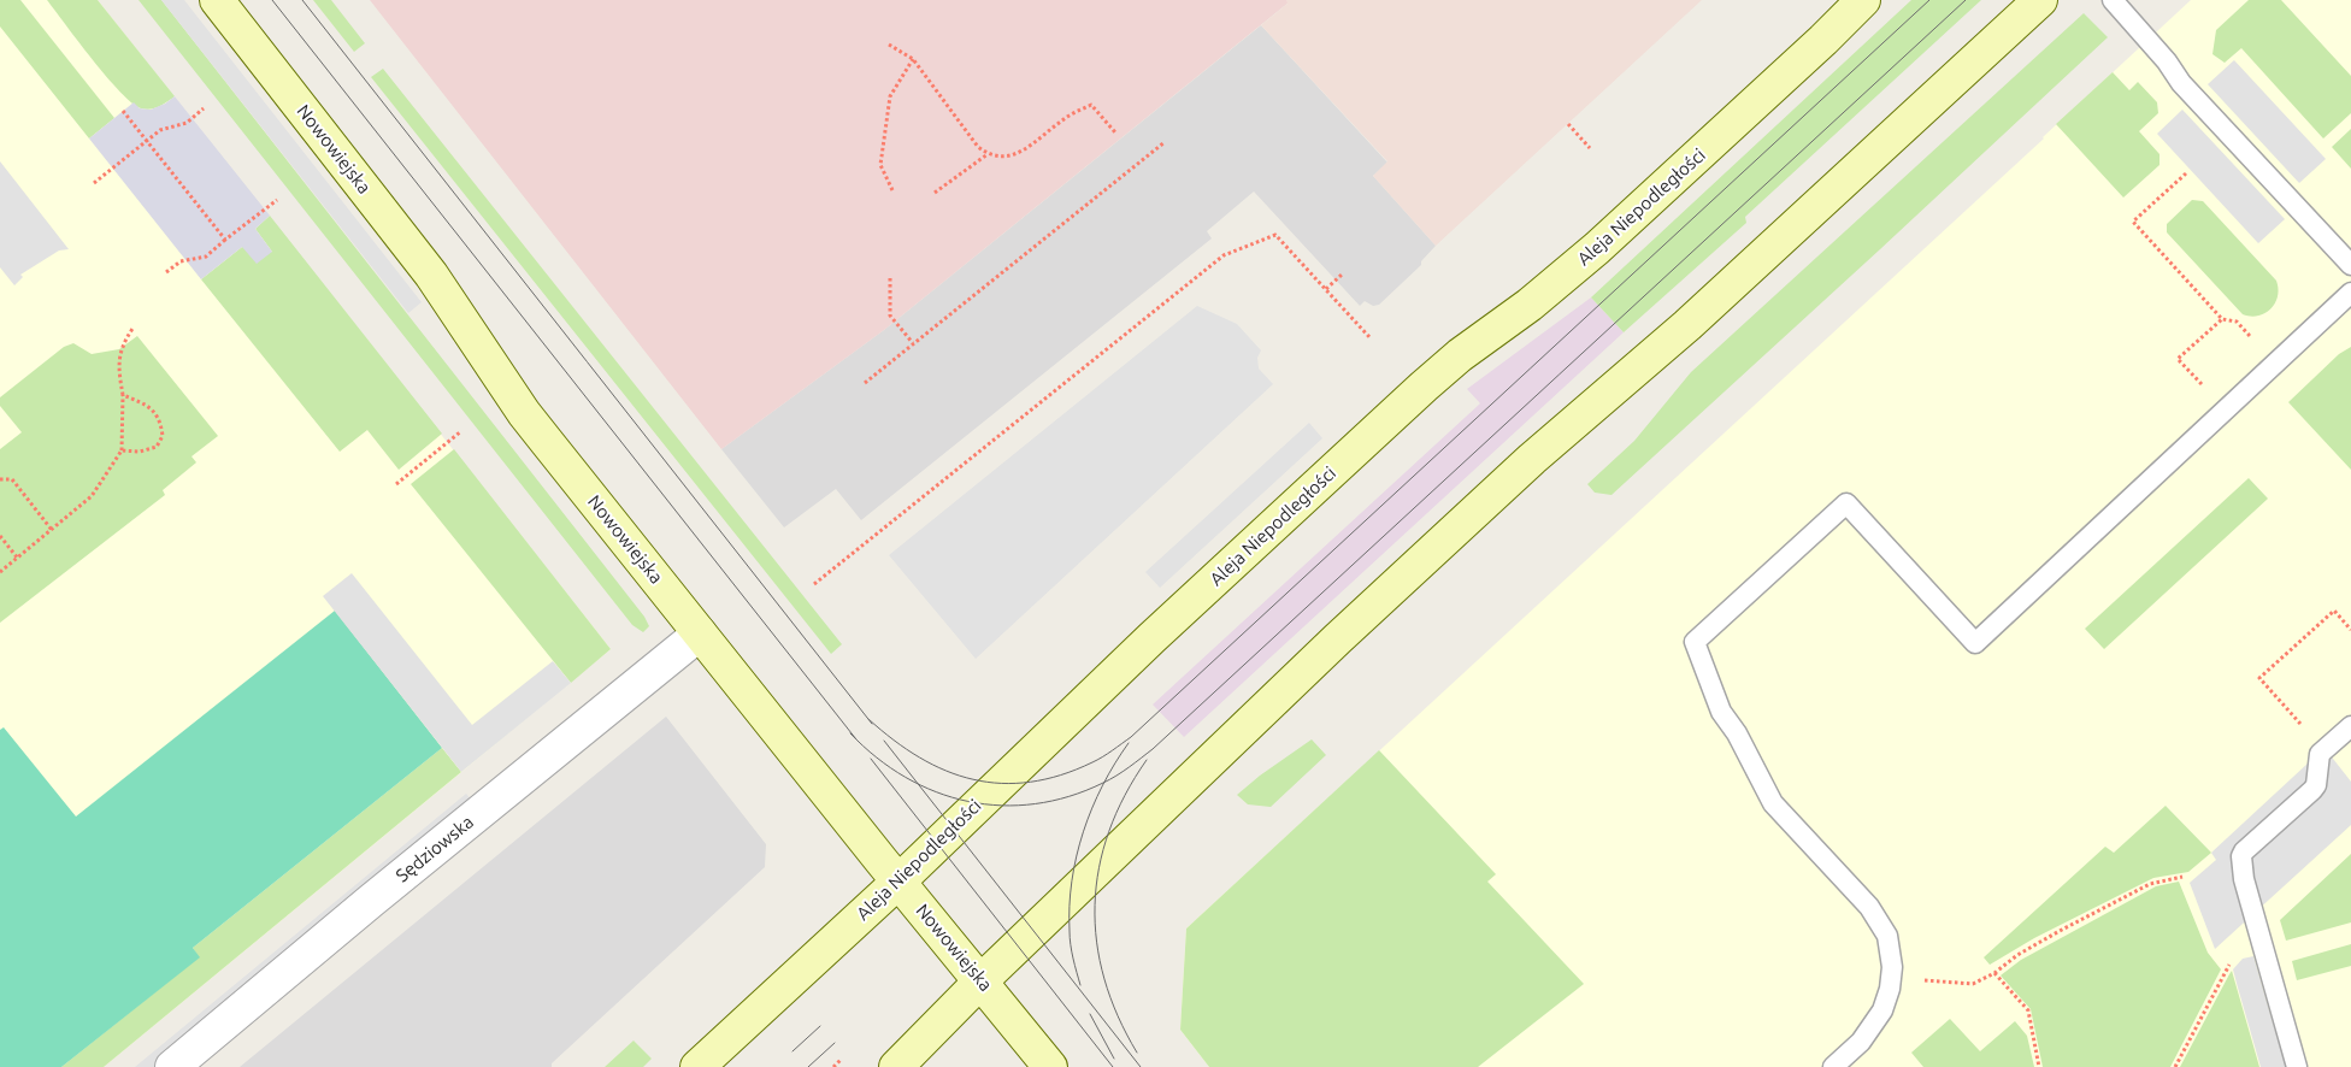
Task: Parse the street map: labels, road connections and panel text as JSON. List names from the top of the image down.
{
  "streets": {
    "main road": ["Nowowiejska", "Aleja Niepodległości"],
    "street": ["Sędziowska"]
  },
  "crossings": [
    ["Nowowiejska", "Aleja Niepodległości"],
    ["Nowowiejska", "Sędziowska"]
  ]
}
